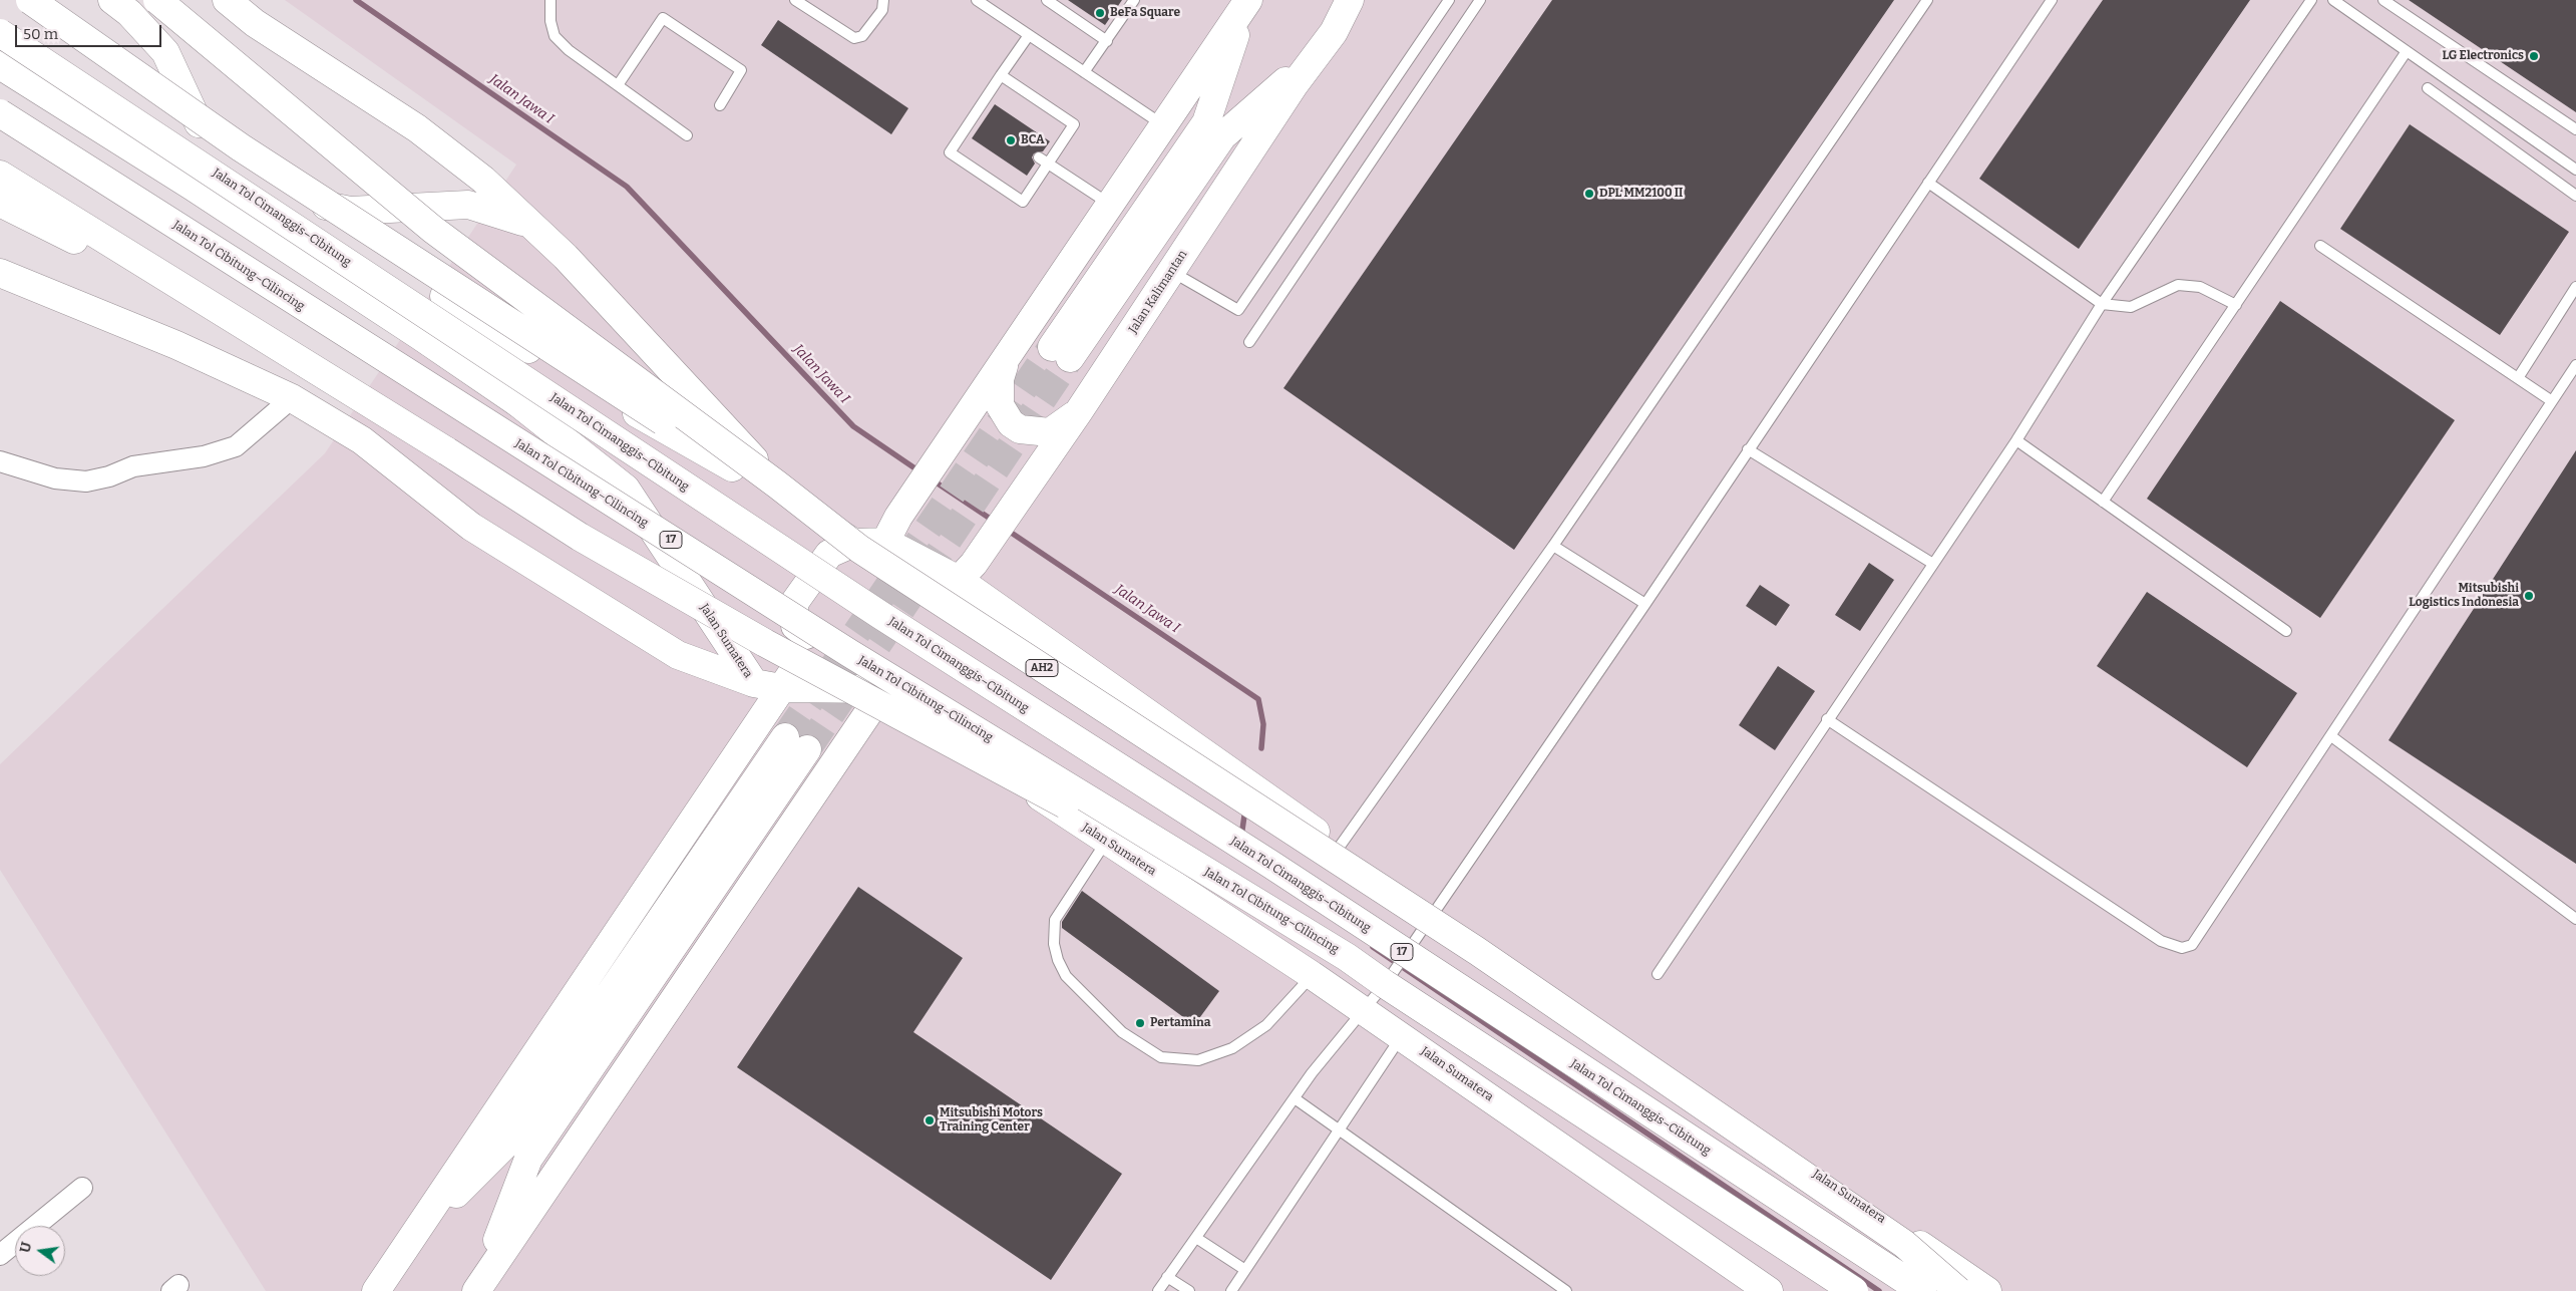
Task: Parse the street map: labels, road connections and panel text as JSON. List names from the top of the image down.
{
  "streets": {
    "main road": [
      "Jalan Tol Cimanggis–Cibitung",
      "Jalan Tol Cibitung–Cilincing",
      "Jalan Kalimantan",
      "17",
      "Jalan Sumatera",
      "AH2"
    ]
  },
  "crossings": [
    ["Jalan Tol Cibitung–Cilincing", "17"],
    ["Jalan Kalimantan", "Jalan Sumatera"],
    ["Jalan Sumatera", "AH2"]
  ],
  "water": ["Jalan Jawa I"],
  "places": [
    "BeFa Square",
    "LG Electronics",
    "BCA",
    "DPL MM2100 II",
    "Mitsubishi Logistics Indonesia",
    "Pertamina",
    "Mitsubishi Motors Training Center"
  ],
  "scale_bar": "50 m",
  "north": "left"
}
